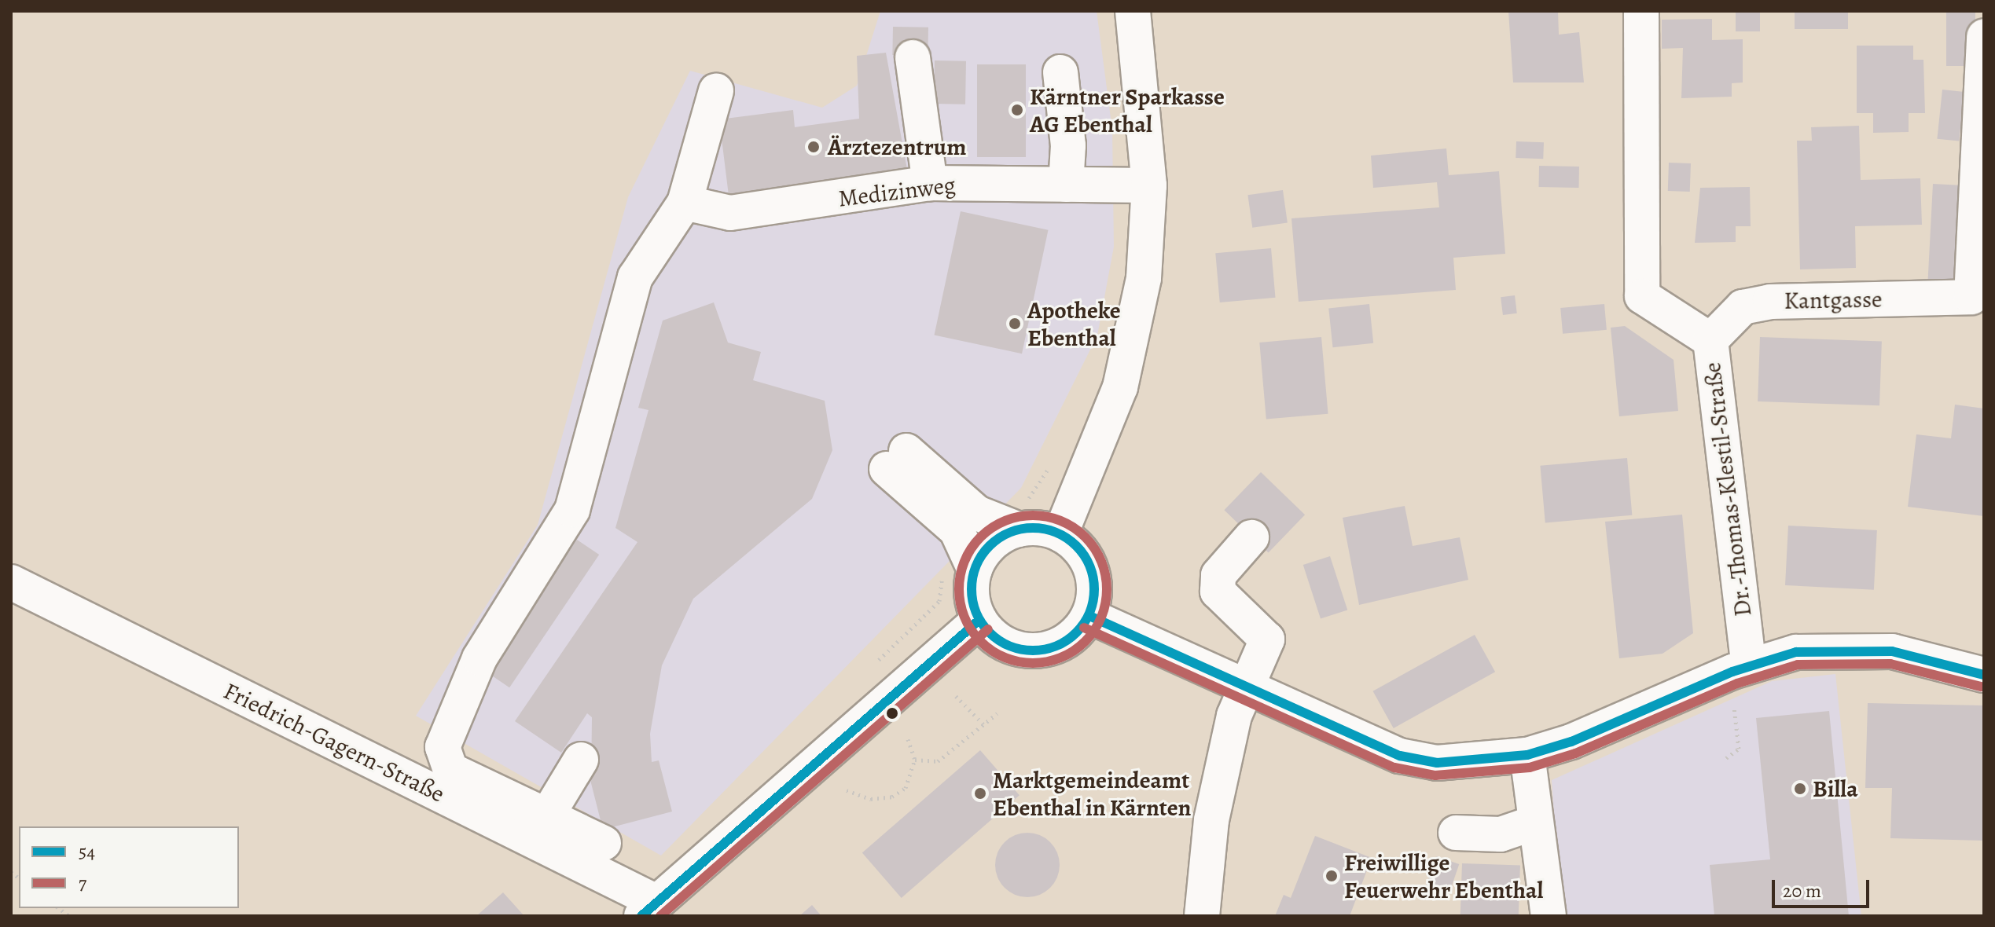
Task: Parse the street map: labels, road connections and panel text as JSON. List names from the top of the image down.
{
  "streets": {
    "main road": [
      "Medizinweg",
      "Kantgasse",
      "Dr.-Thomas-Klestil-Straße",
      "Friedrich-Gagern-Straße"
    ]
  },
  "crossings": [
    ["Kantgasse", "Dr.-Thomas-Klestil-Straße"]
  ],
  "places": [
    "Kärntner Sparkasse AG Ebenthal",
    "Ärztezentrum",
    "Apotheke Ebenthal",
    "Billa",
    "Marktgemeindeamt Ebenthal in Kärnten",
    "Freiwillige Feuerwehr Ebenthal"
  ],
  "lines": ["transit line 7", "transit line 54"],
  "legend": ["54", "7"],
  "scale_bar": "20 m"
}
